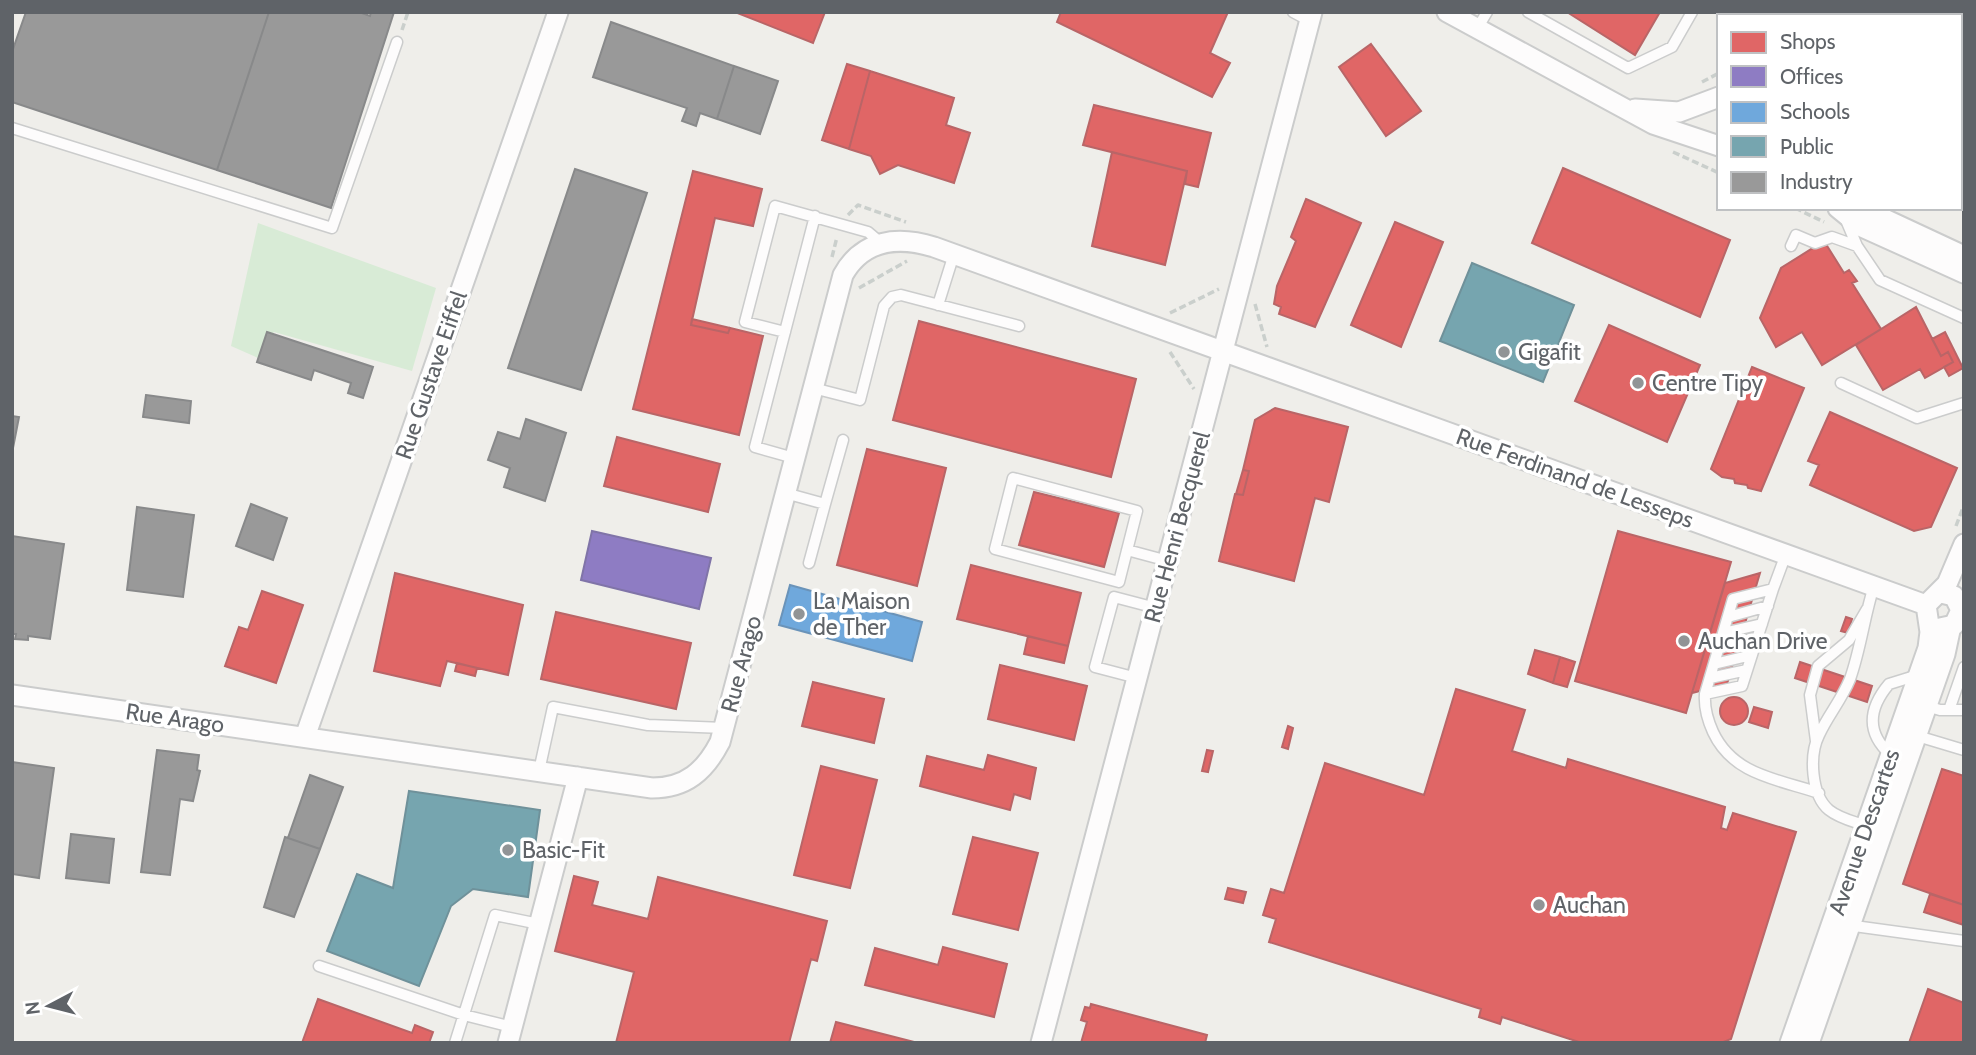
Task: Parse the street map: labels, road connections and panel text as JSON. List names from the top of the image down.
{
  "streets": {
    "street": [
      "Rue Gustave Eiffel",
      "Rue Ferdinand de Lesseps",
      "Rue Henri Becquerel",
      "Rue Arago",
      "Avenue Descartes"
    ]
  },
  "crossings": [
    ["Rue Gustave Eiffel", "Rue Arago"],
    ["Rue Ferdinand de Lesseps", "Rue Henri Becquerel"],
    ["Rue Ferdinand de Lesseps", "Avenue Descartes"]
  ],
  "places": [
    "Gigafit",
    "Centre Tipy",
    "La Maison de Ther",
    "Auchan Drive",
    "Basic-Fit",
    "Auchan"
  ],
  "legend": [
    "Shops",
    "Offices",
    "Schools",
    "Public",
    "Industry"
  ],
  "north": "left"
}
